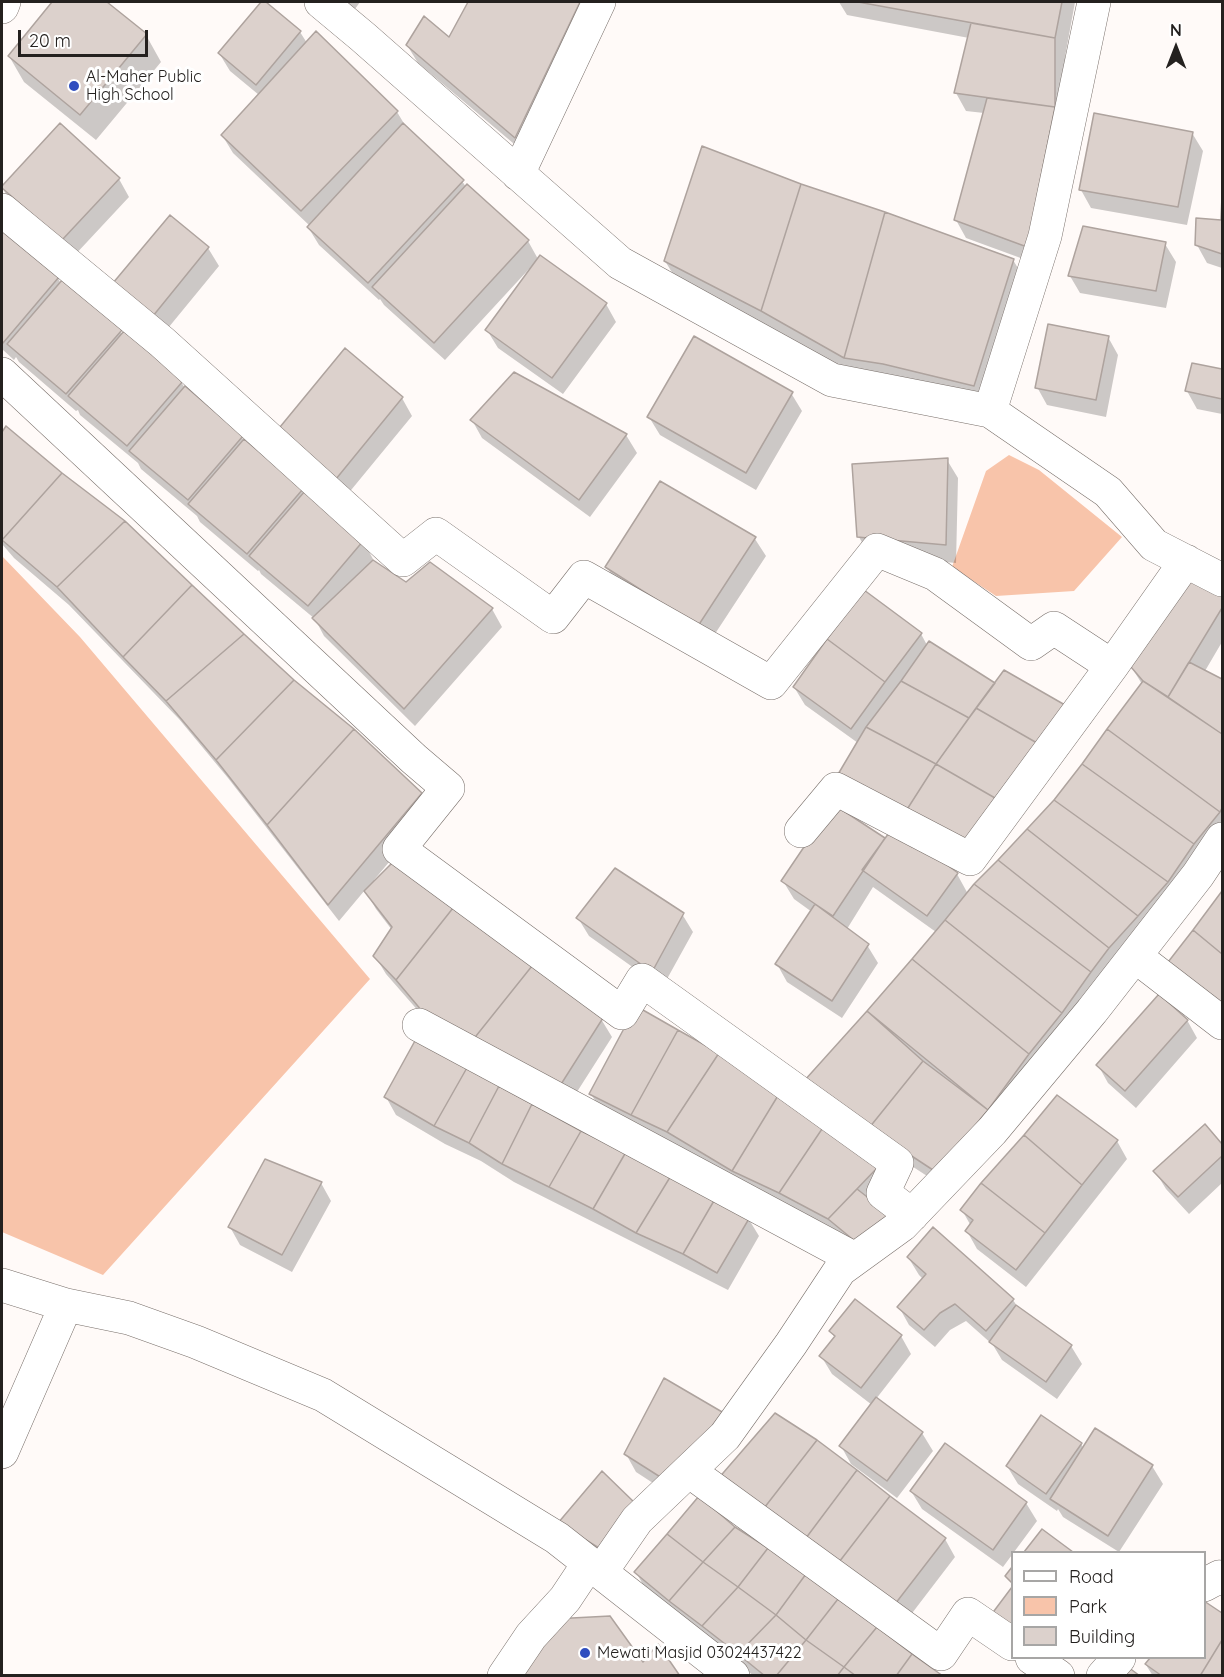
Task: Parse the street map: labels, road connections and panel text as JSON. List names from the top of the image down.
{
  "places": ["Al-Maher Public High School", "Mewati Masjid 03024437422"],
  "legend": ["Road", "Park", "Building"],
  "scale_bar": "20 m",
  "north": "top"
}
